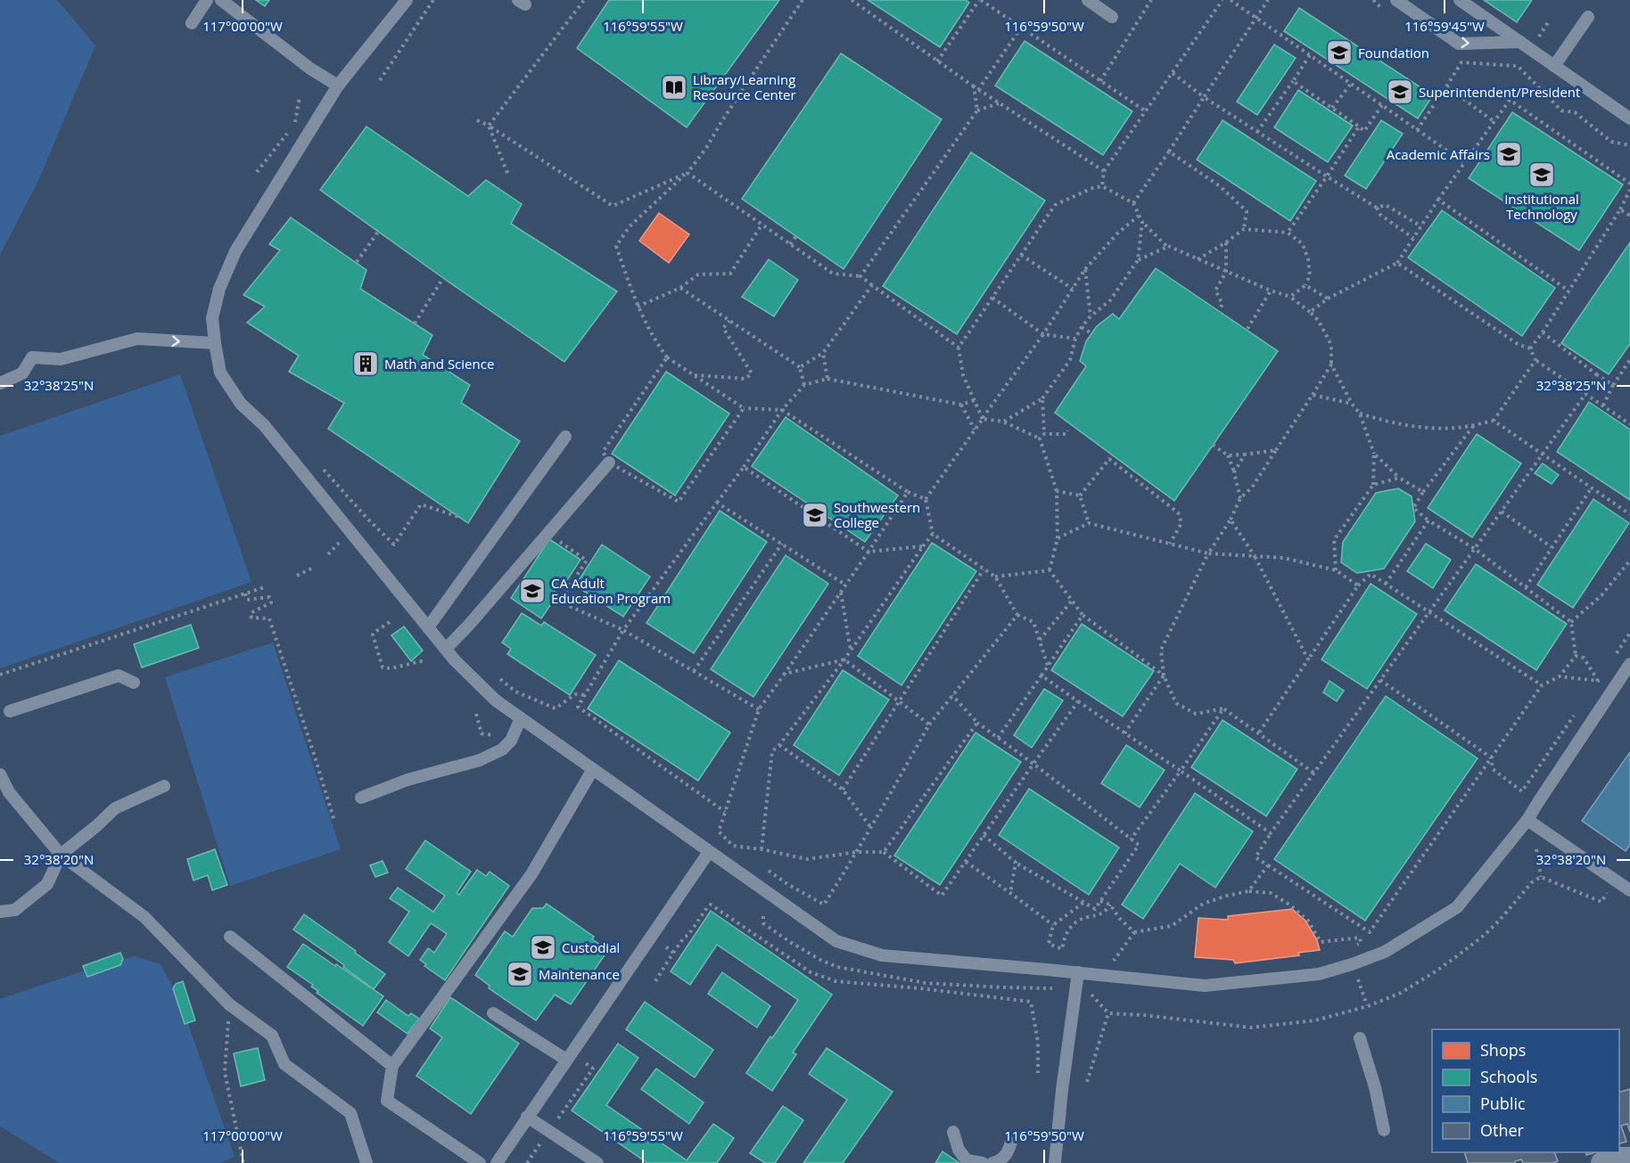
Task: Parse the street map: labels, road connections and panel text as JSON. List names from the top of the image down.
{
  "places": {
    "school or university": [
      "Foundation",
      "Superintendent/President",
      "Academic Affairs",
      "Institutional Technology",
      "Southwestern College",
      "CA Adult Education Program",
      "Custodial",
      "Maintenance"
    ],
    "library": ["Library/Learning Resource Center"],
    "building": ["Math and Science"]
  },
  "legend": [
    "Shops",
    "Schools",
    "Public",
    "Other"
  ],
  "coordinates": [
    "117°00'00\"W",
    "116°59'55\"W",
    "116°59'50\"W",
    "116°59'45\"W",
    "32°38'25\"N",
    "32°38'20\"N"
  ]
}
